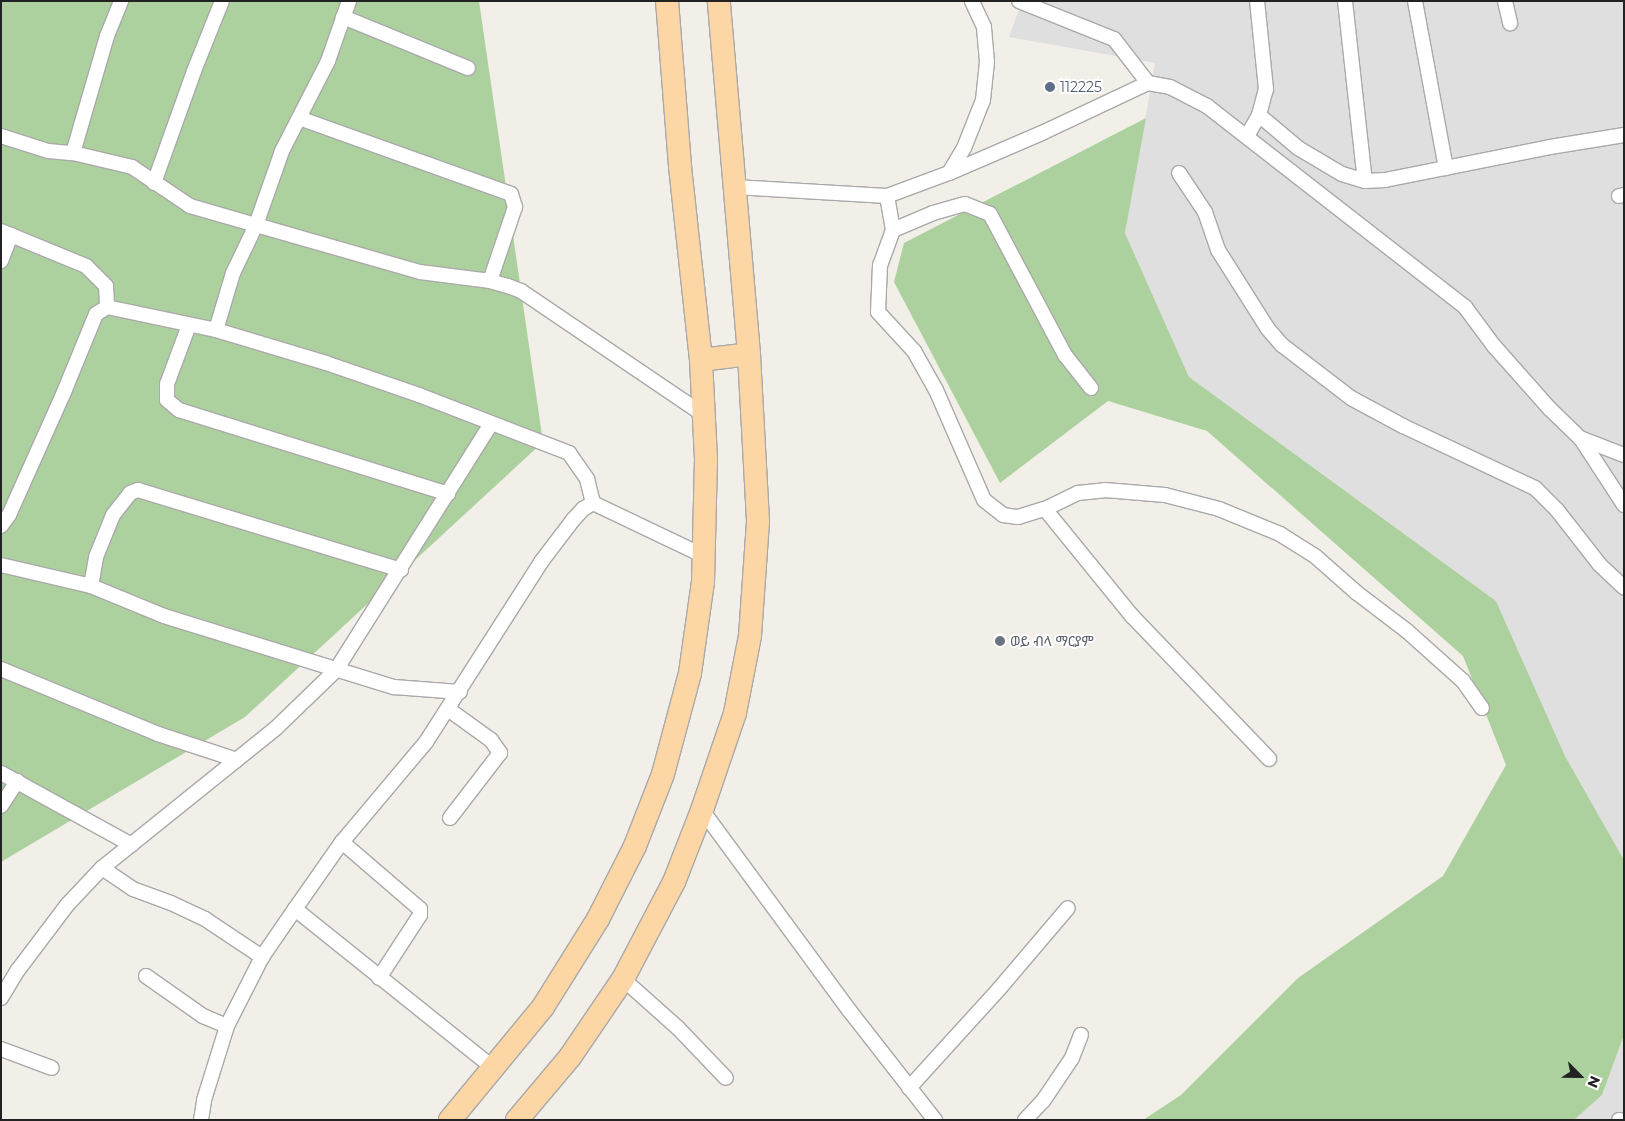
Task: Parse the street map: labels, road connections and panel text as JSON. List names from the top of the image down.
{
  "places": ["112225", "ወይ ብላ ማርያም"],
  "north": "bottom right"
}
